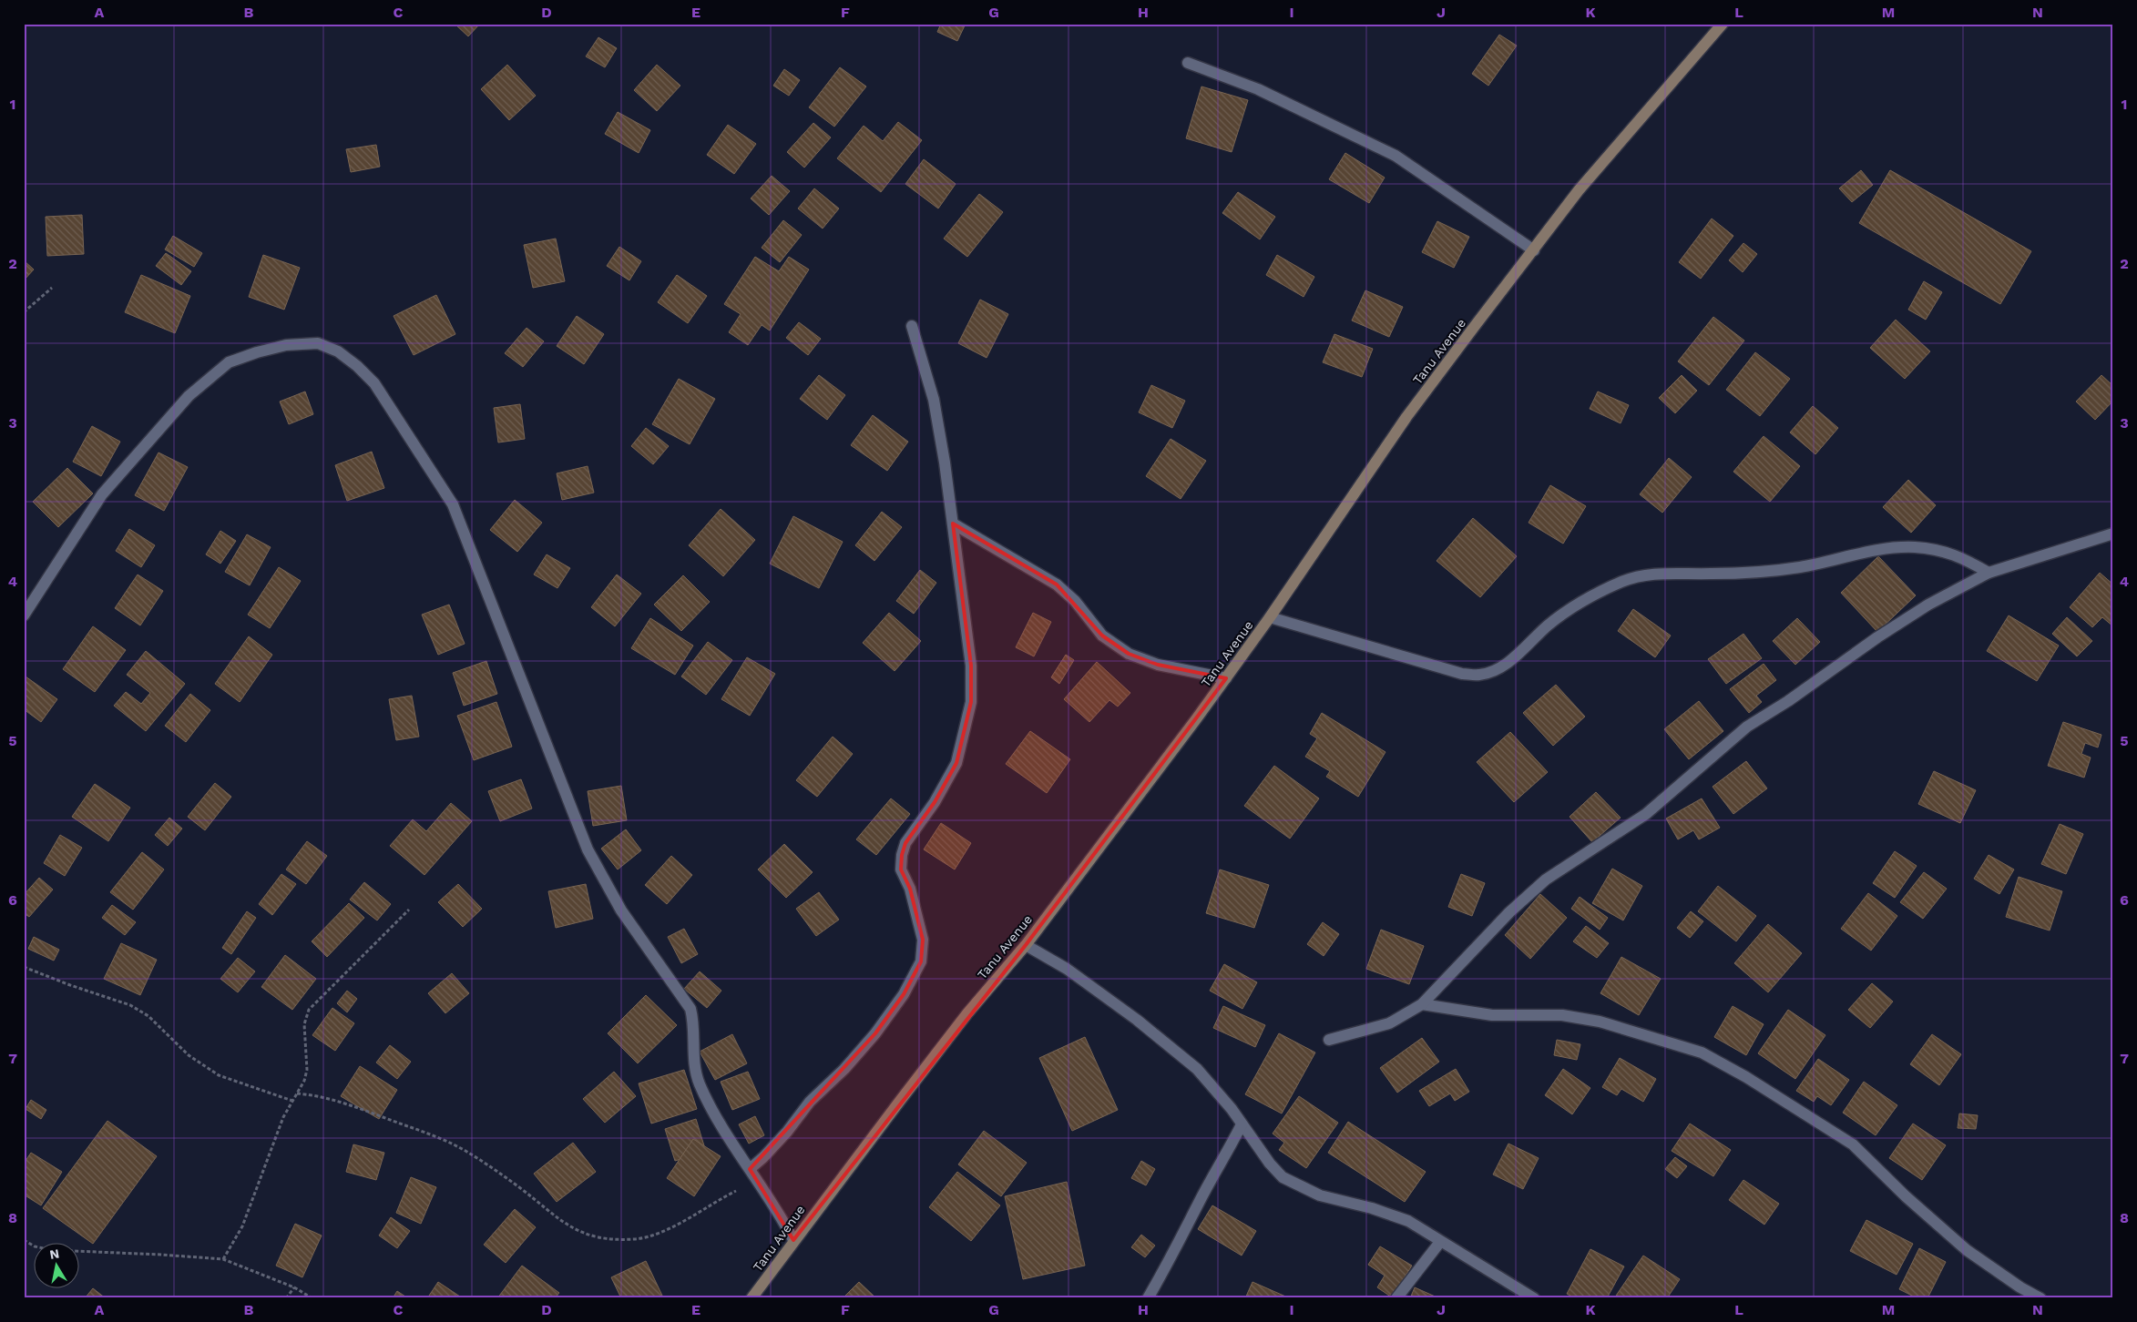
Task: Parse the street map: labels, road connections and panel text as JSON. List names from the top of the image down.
{
  "streets": {
    "street": ["Tanu Avenue"]
  },
  "north": "top",
  "grid": {
    "columns": [
      "A",
      "B",
      "C",
      "D",
      "E",
      "F",
      "G",
      "H",
      "I",
      "J",
      "K",
      "L",
      "M",
      "N"
    ],
    "rows": [
      "1",
      "2",
      "3",
      "4",
      "5",
      "6",
      "7",
      "8"
    ]
  }
}
